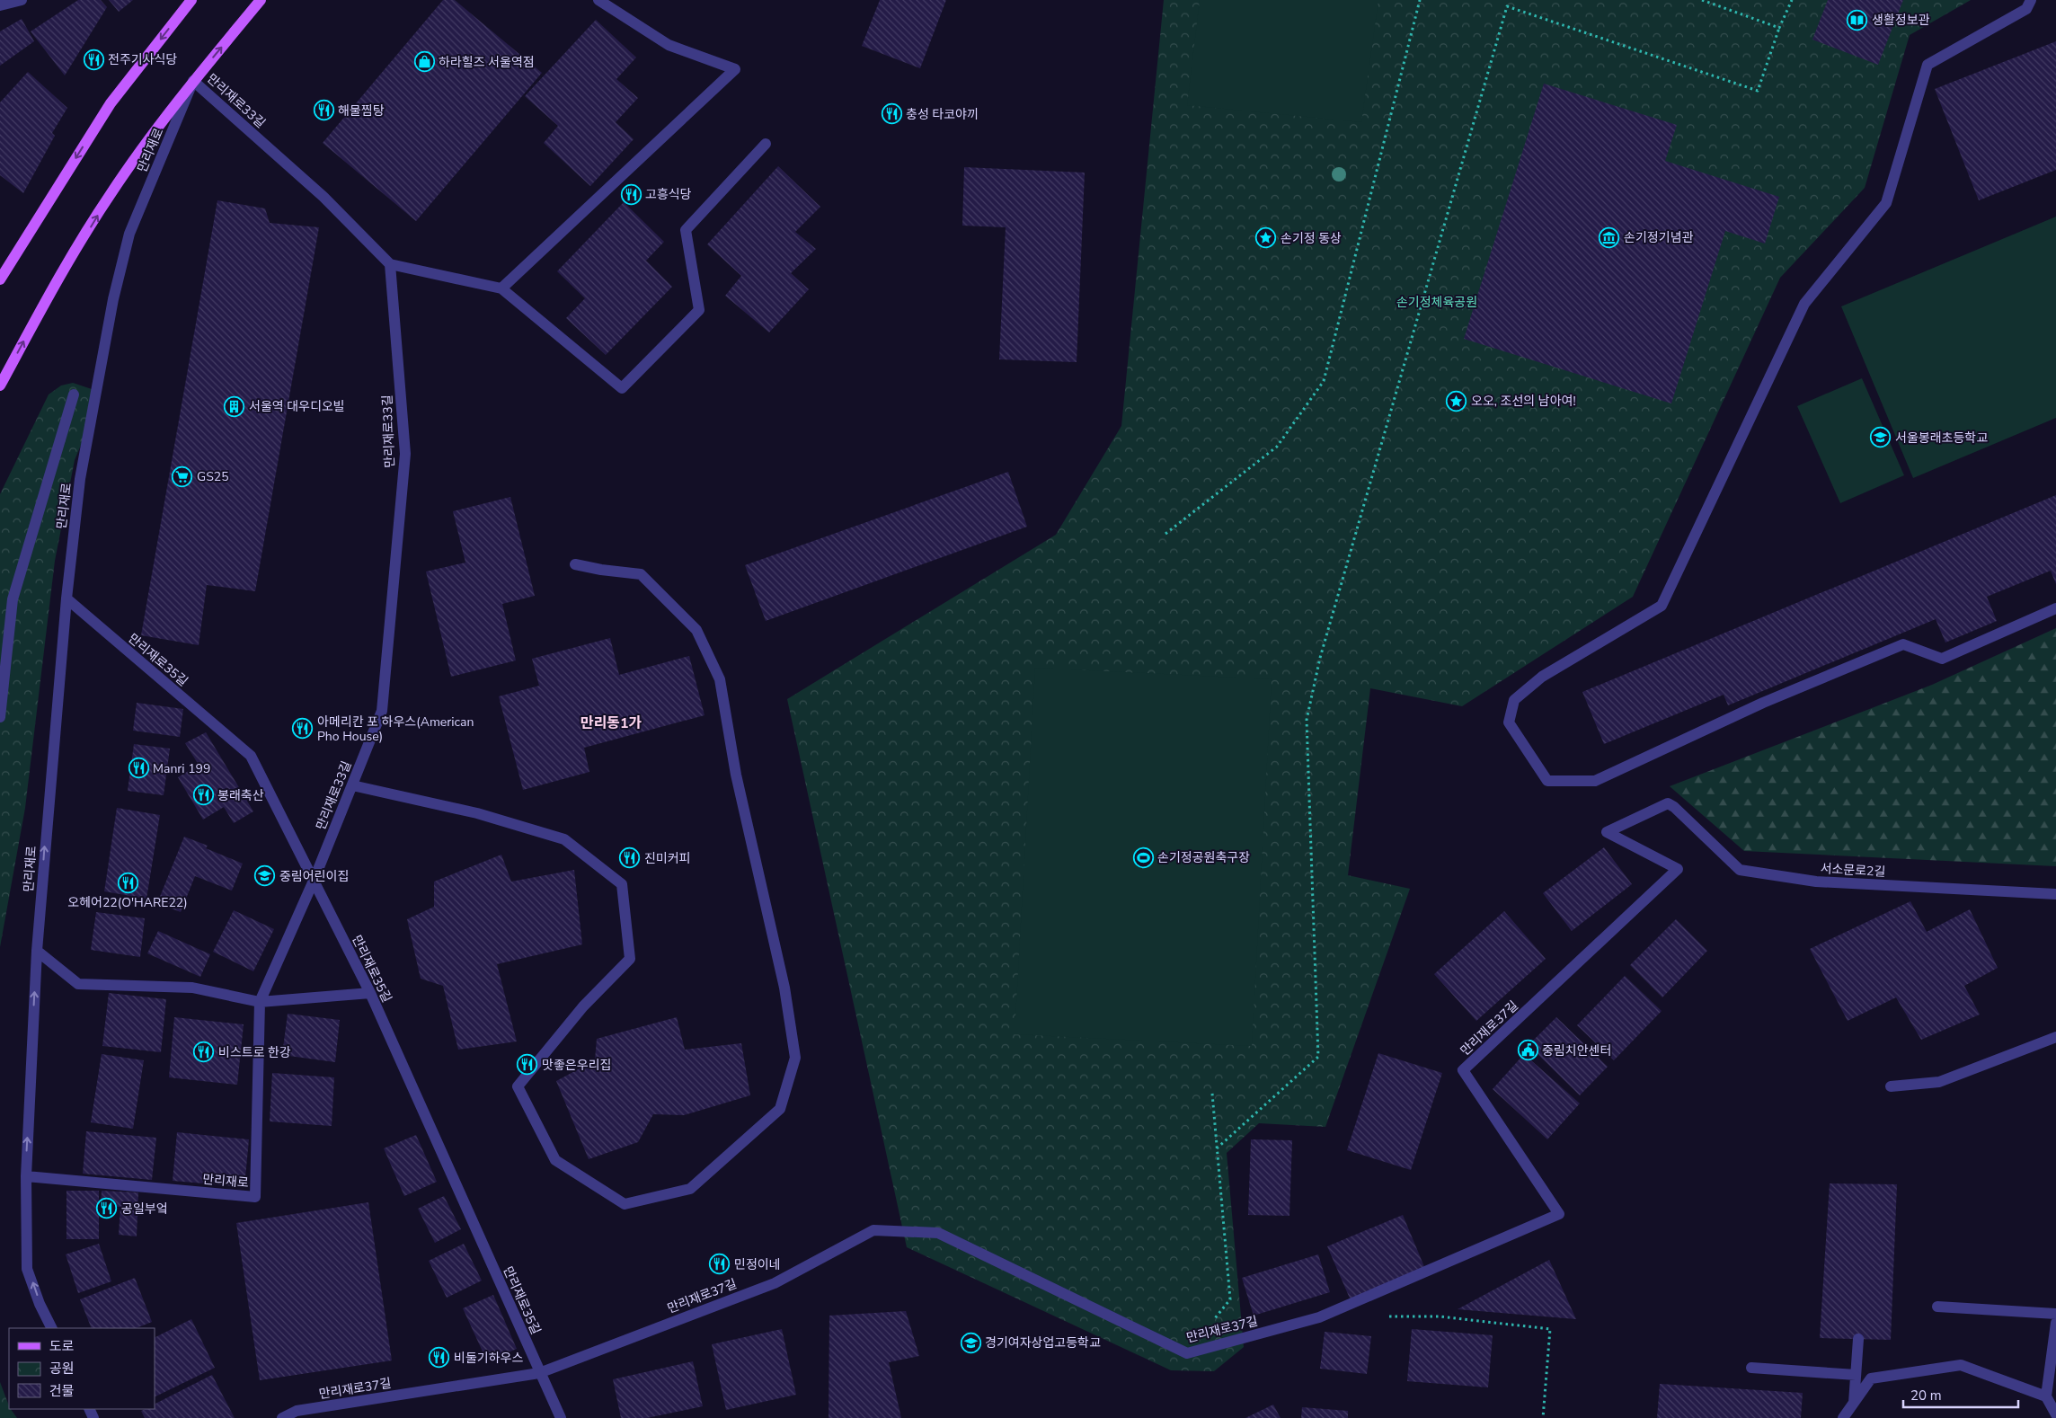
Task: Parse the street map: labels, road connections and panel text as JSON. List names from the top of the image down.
{
  "streets": {
    "main road": ["만리재로"],
    "street": [
      "만리재로33길",
      "만리재로35길",
      "서소문로2길",
      "만리재로37길"
    ]
  },
  "crossings": [
    ["만리재로33길", "만리재로"],
    ["만리재로33길", "만리재로35길"],
    ["만리재로", "만리재로35길"],
    ["만리재로35길", "만리재로37길"],
    ["서소문로2길", "만리재로37길"]
  ],
  "one_way": ["만리재로"],
  "districts": ["만리동1가"],
  "parks": ["손기정체육공원"],
  "places": {
    "library": ["생활정보관"],
    "restaurant": [
      "전주기사식당",
      "해물찜탕",
      "충성 타코야끼",
      "고흥식당",
      "아메리칸 포 하우스(American Pho House)",
      "Manri 199",
      "봉래축산",
      "진미커피",
      "오헤어22(O'HARE22)",
      "비스트로 한강",
      "맛좋은우리집",
      "공일부엌",
      "민정이네",
      "비둘기하우스"
    ],
    "shop": ["하라힐즈 서울역점"],
    "museum": ["손기정기념관"],
    "place": ["손기정 동상", "오오, 조선의 남아여!"],
    "building": ["서울역 대우디오빌"],
    "school or university": ["서울봉래초등학교", "중림어린이집", "경기여자상업고등학교"],
    "supermarket": ["GS25"],
    "sports": ["손기정공원축구장"],
    "public building": ["중림치안센터"]
  },
  "legend": ["도로", "공원", "건물"],
  "scale_bar": "20 m"
}
